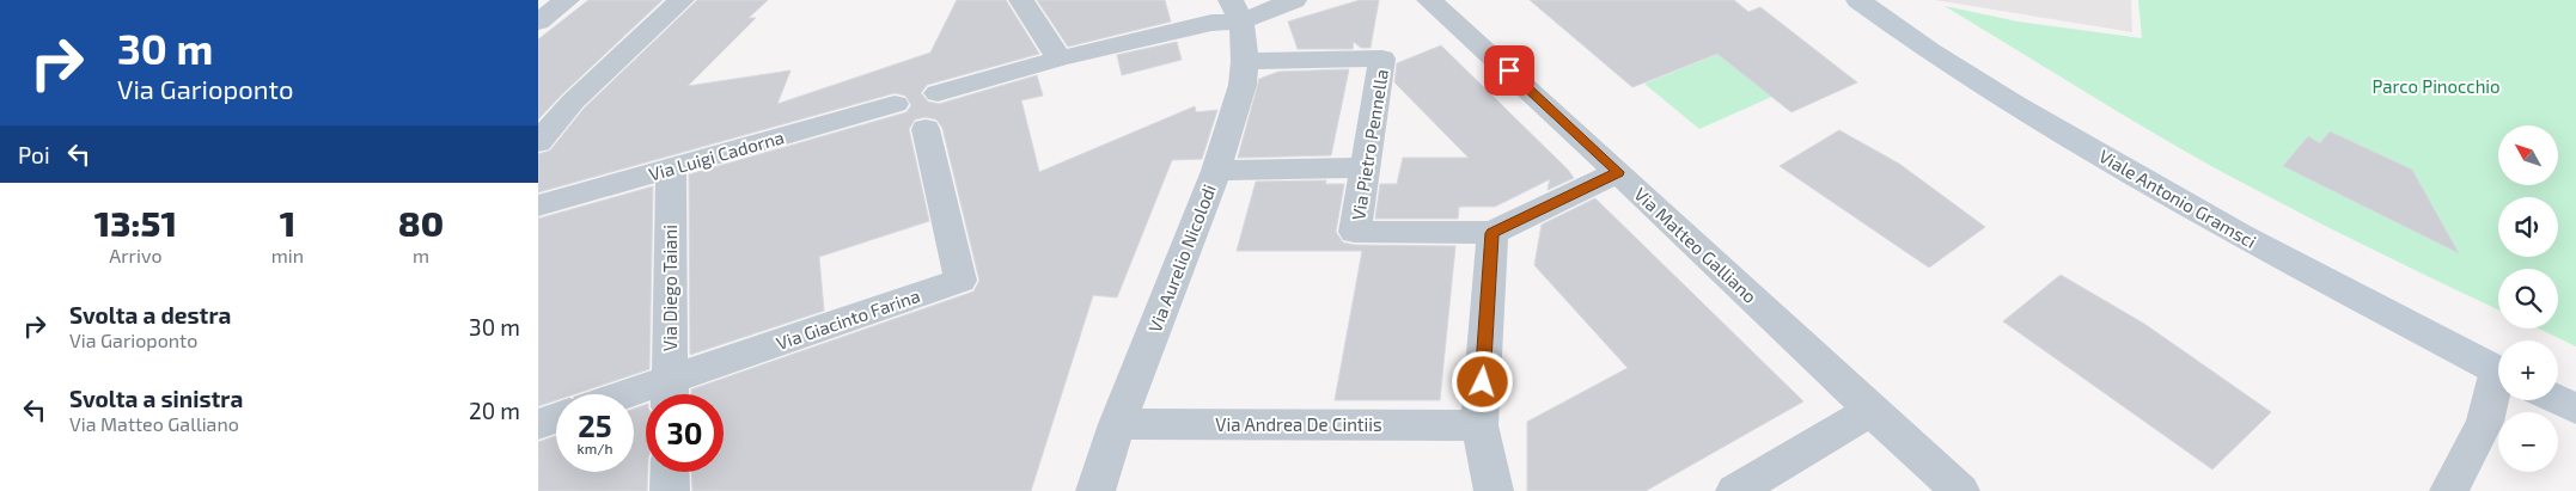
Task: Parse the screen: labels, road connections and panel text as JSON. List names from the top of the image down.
{
  "streets": {
    "main road": ["Viale Antonio Gramsci"],
    "street": [
      "Via Pietro Pennella",
      "Via Luigi Cadorna",
      "Via Matteo Galliano",
      "Via Aurelio Nicolodi",
      "Via Diego Taiani",
      "Via Giacinto Farina",
      "Via Andrea De Cintiis"
    ]
  },
  "crossings": [
    ["Via Pietro Pennella", "Via Aurelio Nicolodi"],
    ["Via Luigi Cadorna", "Via Diego Taiani"],
    ["Via Aurelio Nicolodi", "Via Andrea De Cintiis"],
    ["Via Diego Taiani", "Via Giacinto Farina"]
  ],
  "parks": ["Parco Pinocchio"],
  "north": "top left",
  "page": {
    "turn": ["30 m", "Via Garioponto"],
    "then": "Poi",
    "map_buttons": ["+", "−"],
    "eta": [
      "13:51",
      "Arrivo",
      "1",
      "min",
      "80",
      "m"
    ],
    "list": [
      {
        "name": "Svolta a destra",
        "note": "Via Garioponto",
        "value": "30 m"
      },
      {
        "name": "Svolta a sinistra",
        "note": "Via Matteo Galliano",
        "value": "20 m"
      }
    ],
    "speed": "25 km/h",
    "limit": "30"
  }
}
